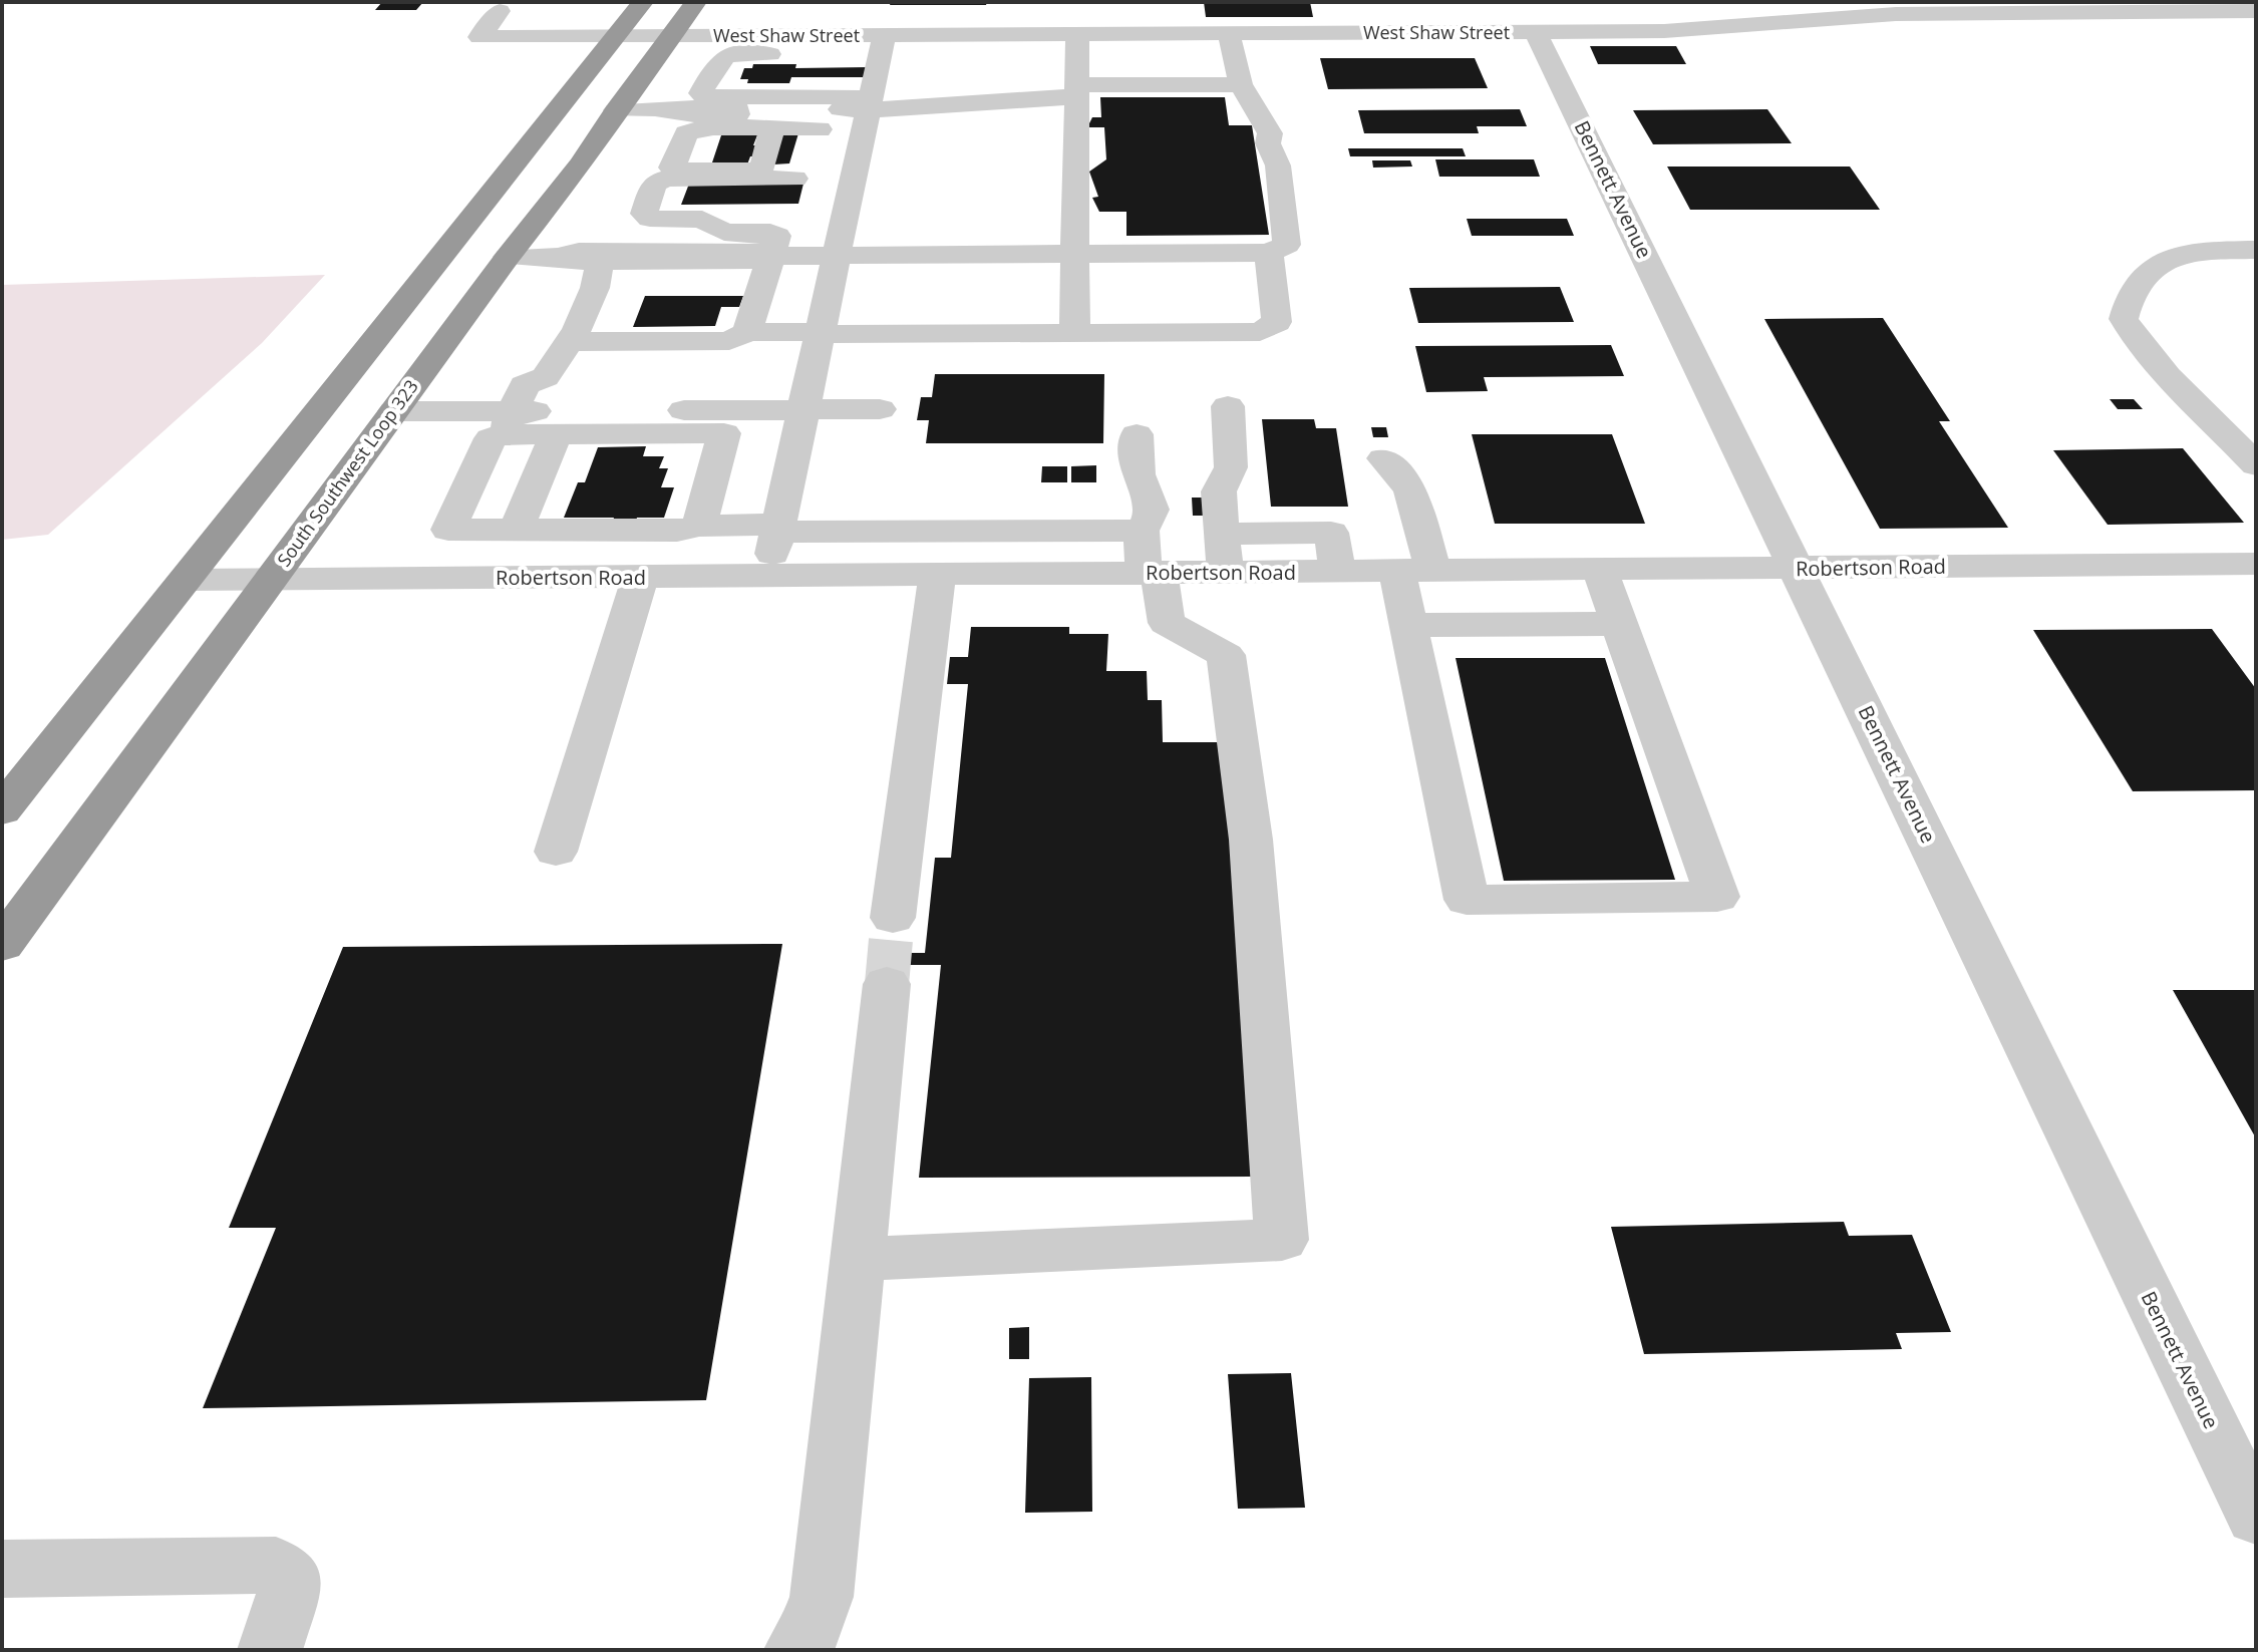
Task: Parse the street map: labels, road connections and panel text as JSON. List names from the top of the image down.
{
  "streets": {
    "highway": ["South Southwest Loop 323"],
    "street": ["West Shaw Street", "Bennett Avenue", "Robertson Road"]
  },
  "crossings": [
    ["West Shaw Street", "Bennett Avenue"],
    ["West Shaw Street", "South Southwest Loop 323"],
    ["Bennett Avenue", "Robertson Road"],
    ["South Southwest Loop 323", "Robertson Road"]
  ]
}
